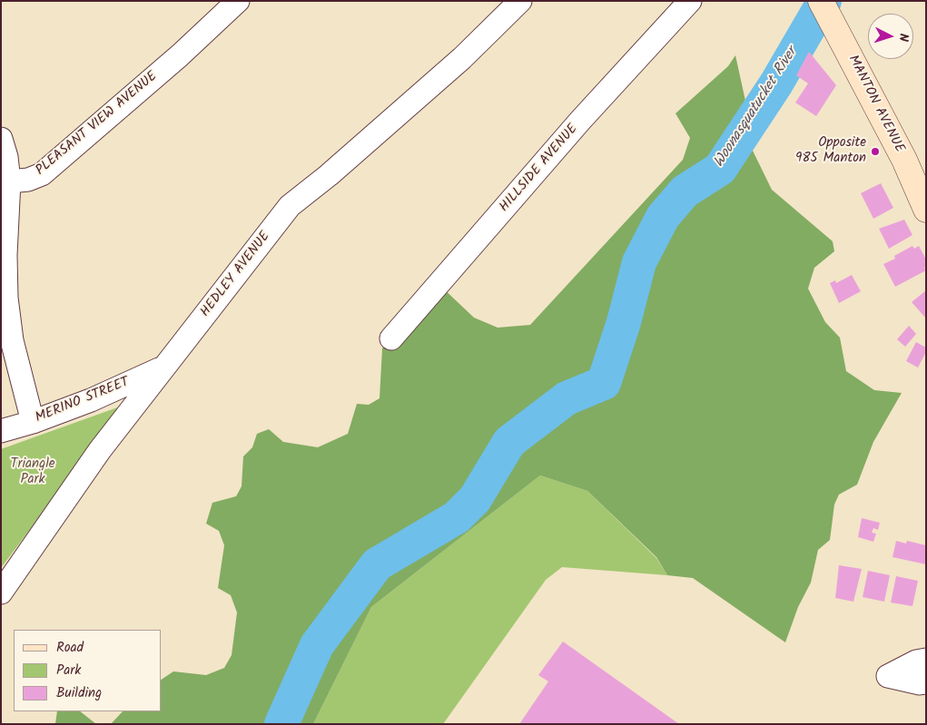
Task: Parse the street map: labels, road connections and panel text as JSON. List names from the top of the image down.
{
  "streets": {
    "main road": ["MANTON AVENUE"],
    "street": [
      "PLEASANT VIEW AVENUE",
      "HILLSIDE AVENUE",
      "HEDLEY AVENUE",
      "MERINO STREET"
    ]
  },
  "crossings": [
    ["HEDLEY AVENUE", "MERINO STREET"]
  ],
  "water": ["Woonasquatucket River"],
  "parks": ["Triangle Park"],
  "places": ["Opposite 985 Manton"],
  "legend": ["Road", "Park", "Building"],
  "north": "right"
}
